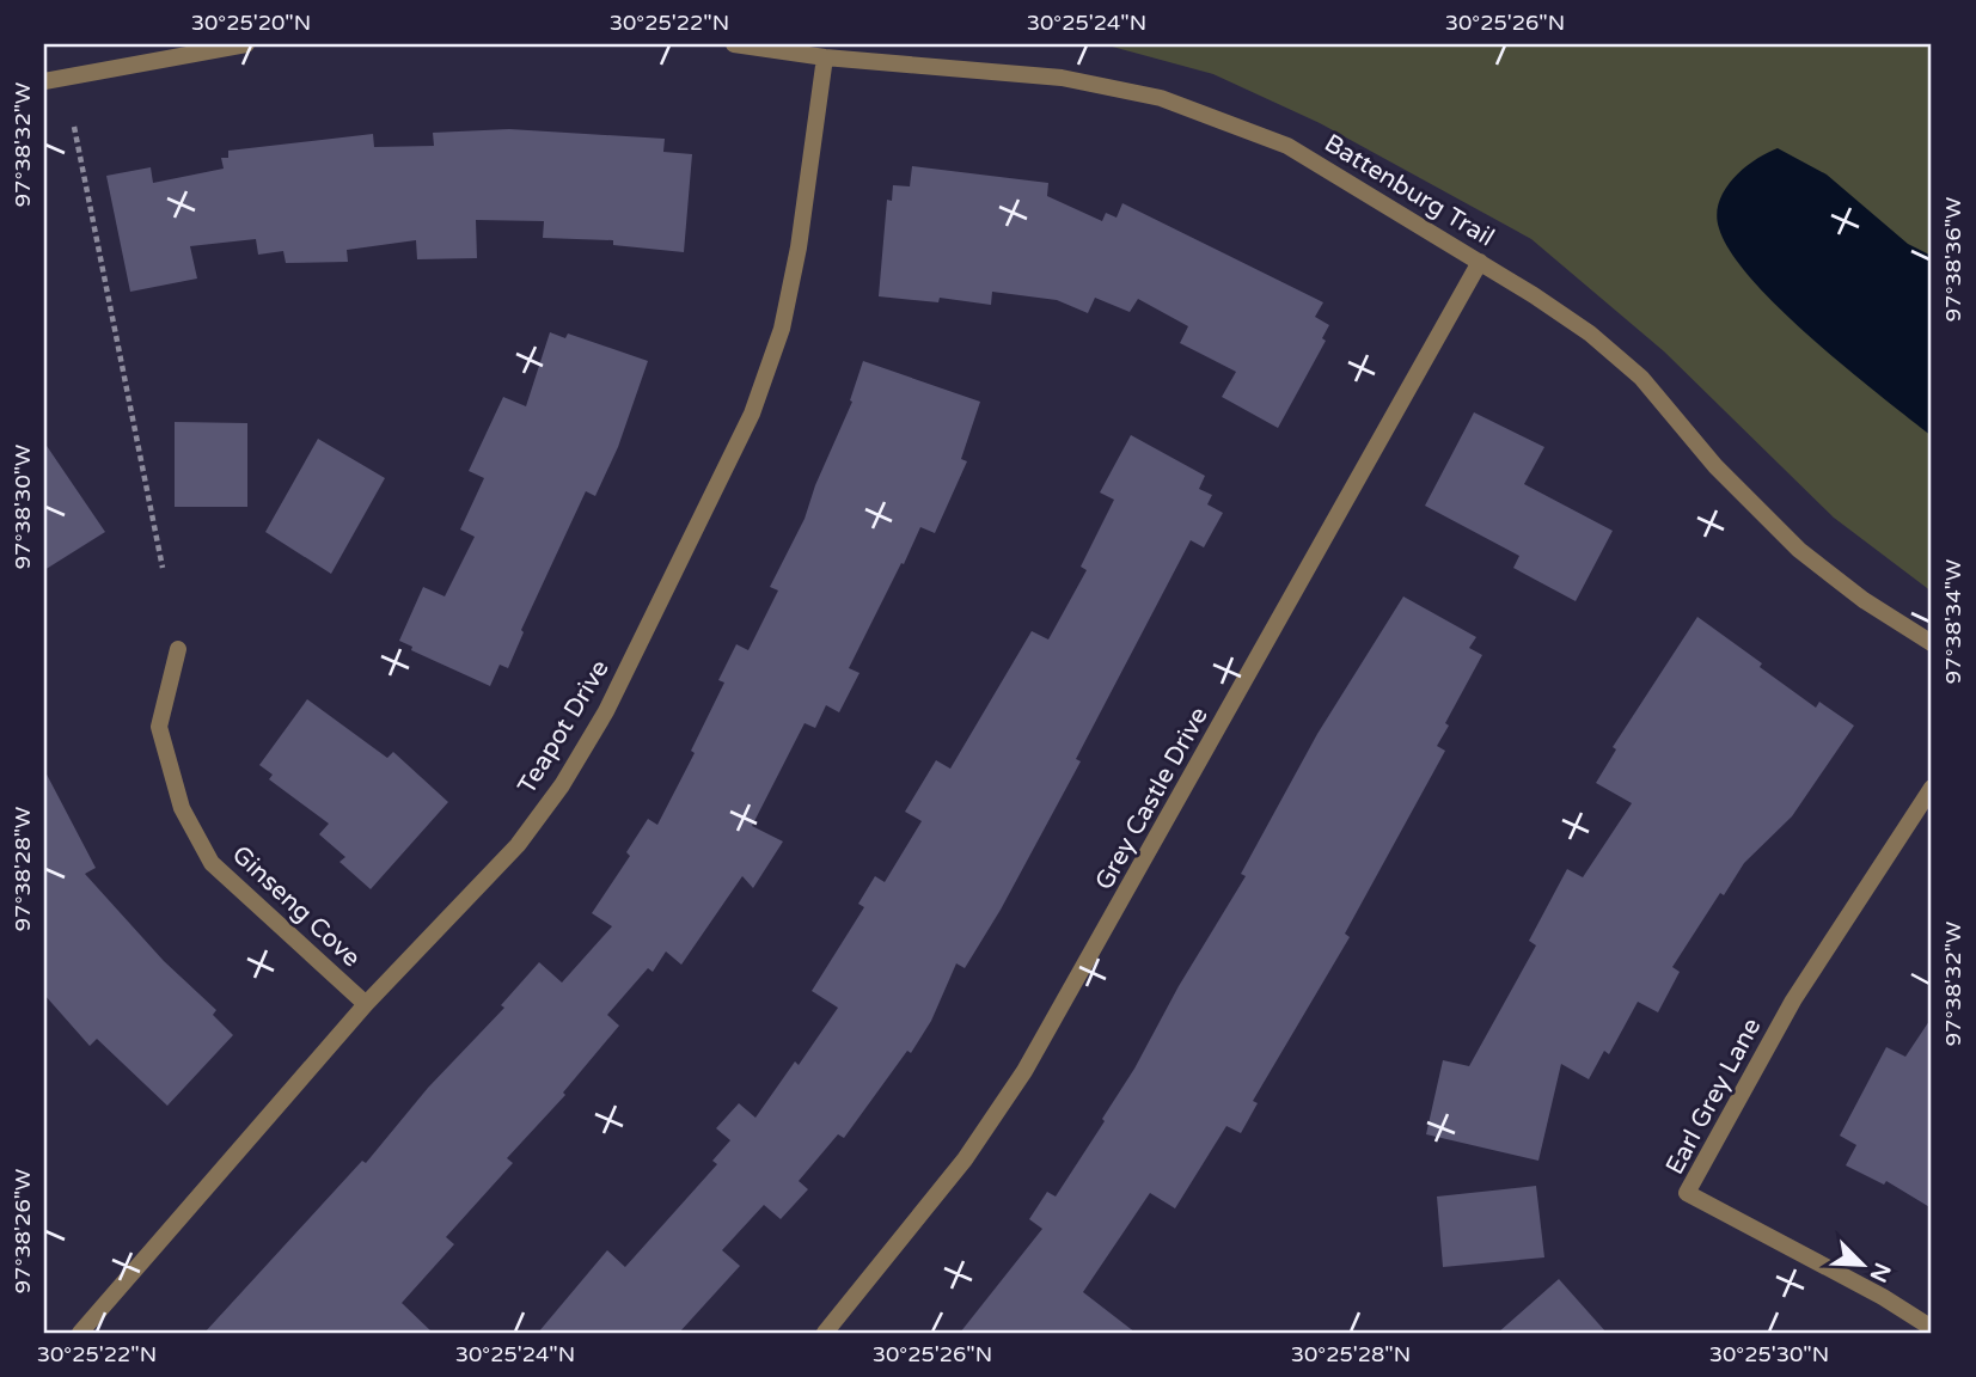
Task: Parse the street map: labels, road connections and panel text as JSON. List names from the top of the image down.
{
  "streets": {
    "street": [
      "Battenburg Trail",
      "Teapot Drive",
      "Grey Castle Drive",
      "Ginseng Cove",
      "Earl Grey Lane"
    ]
  },
  "crossings": [
    ["Battenburg Trail", "Teapot Drive"],
    ["Battenburg Trail", "Grey Castle Drive"],
    ["Teapot Drive", "Ginseng Cove"]
  ],
  "north": "bottom right",
  "coordinates": [
    "30°25'20\"N",
    "30°25'22\"N",
    "30°25'24\"N",
    "30°25'26\"N",
    "97°38'32\"W",
    "97°38'36\"W",
    "97°38'30\"W",
    "97°38'34\"W",
    "97°38'28\"W",
    "97°38'26\"W",
    "30°25'28\"N",
    "30°25'30\"N"
  ]
}
